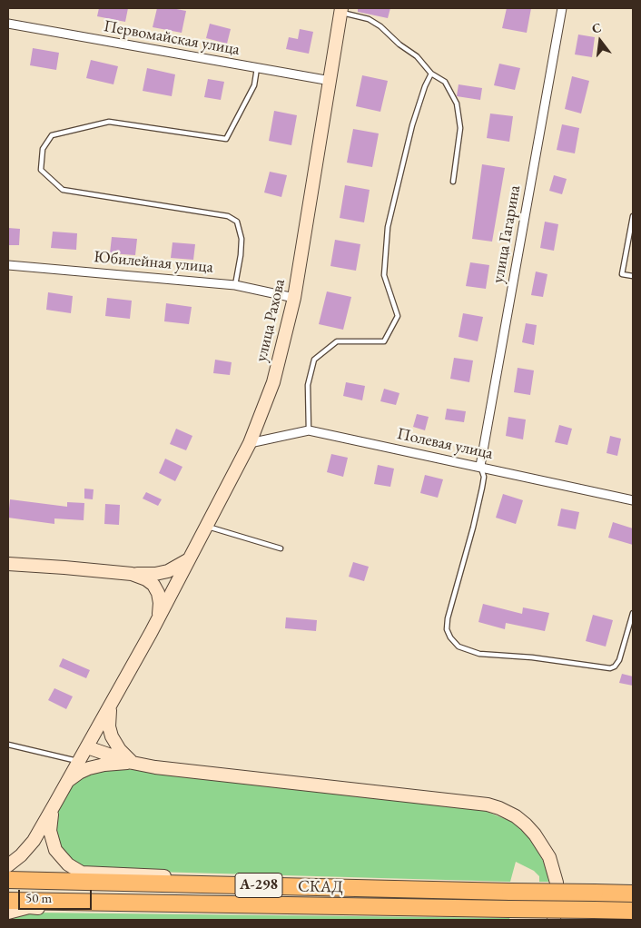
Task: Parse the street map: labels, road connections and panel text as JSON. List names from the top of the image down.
{
  "streets": {
    "highway": ["А-298", "СКАД"],
    "main road": ["улица Рахова"],
    "street": [
      "Первомайская улица",
      "улица Гагарина",
      "Юбилейная улица",
      "Полевая улица"
    ]
  },
  "crossings": [
    ["Первомайская улица", "улица Рахова"],
    ["улица Гагарина", "Полевая улица"],
    ["Юбилейная улица", "улица Рахова"],
    ["улица Рахова", "Полевая улица"]
  ],
  "scale_bar": "50 m",
  "north": "top"
}
